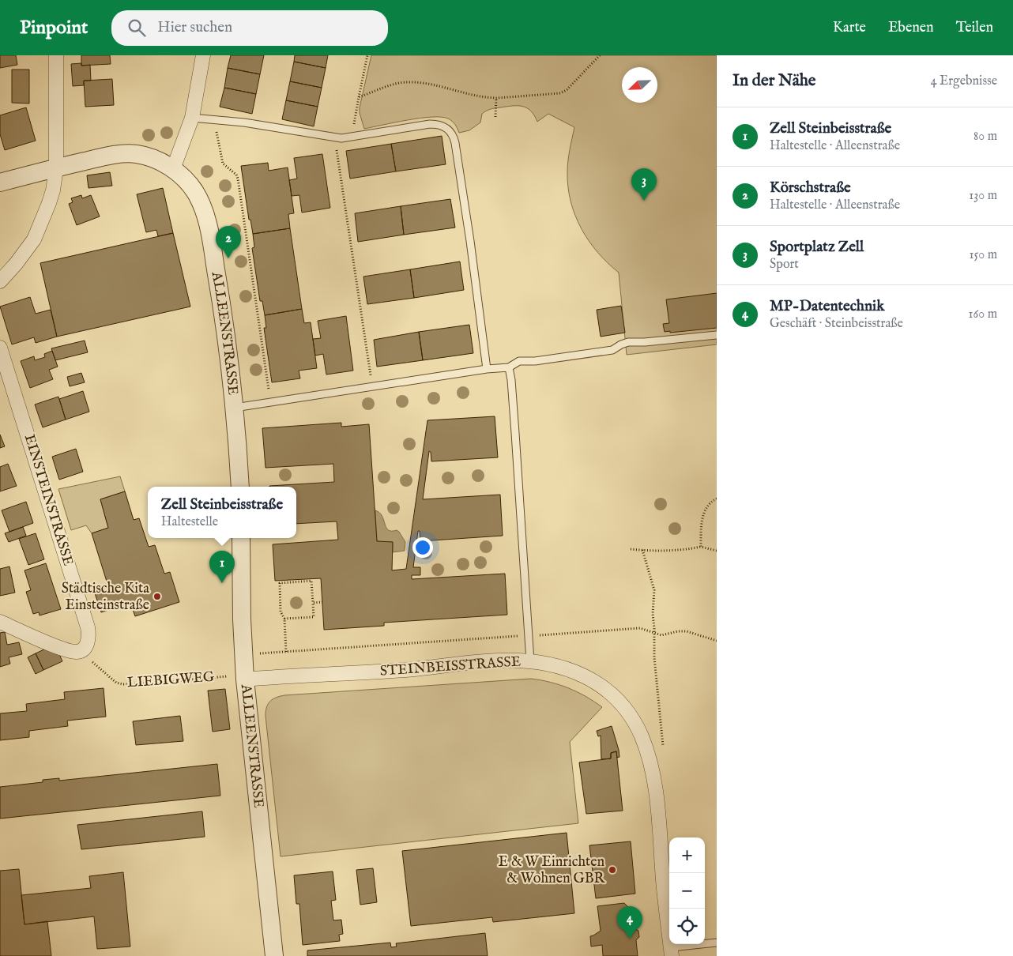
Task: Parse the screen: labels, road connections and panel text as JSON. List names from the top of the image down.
{
  "streets": {
    "street": ["ALLEENSTRASSE", "EINSTEINSTRASSE", "STEINBEISSTRASSE"],
    "path": ["LIEBIGWEG"]
  },
  "crossings": [
    ["ALLEENSTRASSE", "STEINBEISSTRASSE"],
    ["EINSTEINSTRASSE", "LIEBIGWEG"]
  ],
  "places": ["Städtische Kita Einsteinstraße", "E & W Einrichten & Wohnen GBR"],
  "north": "bottom left",
  "page": {
    "header": "Pinpoint",
    "search": "Hier suchen",
    "nav": ["Karte", "Ebenen", "Teilen"],
    "heading": ["In der Nähe", "4 Ergebnisse"],
    "list": [
      {
        "mark": "1",
        "name": "Zell Steinbeisstraße",
        "note": "Haltestelle · Alleenstraße",
        "value": "80 m"
      },
      {
        "mark": "2",
        "name": "Körschstraße",
        "note": "Haltestelle · Alleenstraße",
        "value": "130 m"
      },
      {
        "mark": "3",
        "name": "Sportplatz Zell",
        "note": "Sport",
        "value": "150 m"
      },
      {
        "mark": "4",
        "name": "MP-Datentechnik",
        "note": "Geschäft · Steinbeisstraße",
        "value": "160 m"
      }
    ],
    "pins": [
      "3",
      "2",
      "1",
      "4"
    ],
    "popup": ["Zell Steinbeisstraße", "Haltestelle"],
    "map_buttons": ["+", "−"]
  }
}
